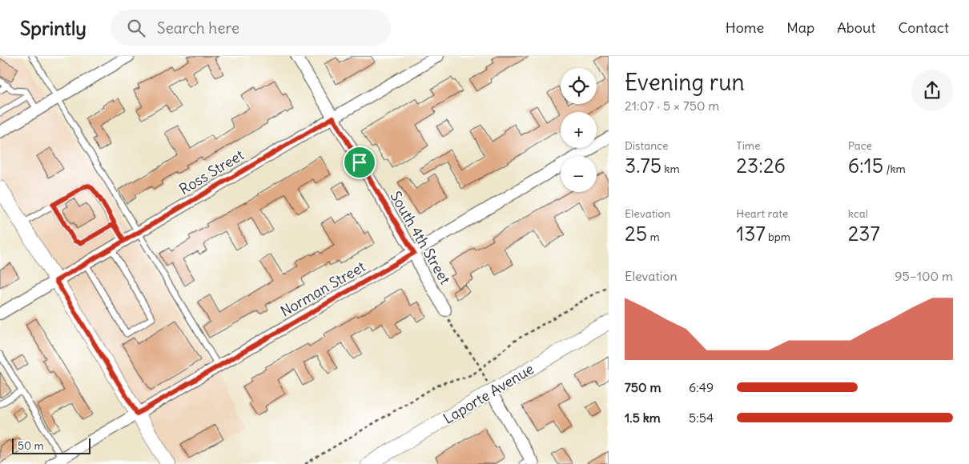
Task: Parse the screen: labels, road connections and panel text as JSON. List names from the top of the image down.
{
  "streets": {
    "street": [
      "Ross Street",
      "South 4th Street",
      "Norman Street",
      "Laporte Avenue"
    ]
  },
  "crossings": [
    ["Ross Street", "South 4th Street"],
    ["South 4th Street", "Norman Street"]
  ],
  "scale_bar": "50 m",
  "page": {
    "header": "Sprintly",
    "search": "Search here",
    "nav": [
      "Home",
      "Map",
      "About",
      "Contact"
    ],
    "heading": ["Evening run", "21:07 · 5 × 750 m"],
    "map_buttons": ["+", "−"],
    "stats": [
      ["Distance", "3.75 km"],
      ["Time", "23:26"],
      ["Pace", "6:15 /km"],
      ["Elevation", "25 m"],
      ["Heart rate", "137 bpm"],
      ["kcal", "237"]
    ],
    "chart": ["Elevation", "95–100 m"],
    "list": [
      {
        "name": "750 m",
        "note": "6:49"
      },
      {
        "name": "1.5 km",
        "note": "5:54"
      }
    ],
    "scale": "50 m"
  }
}
